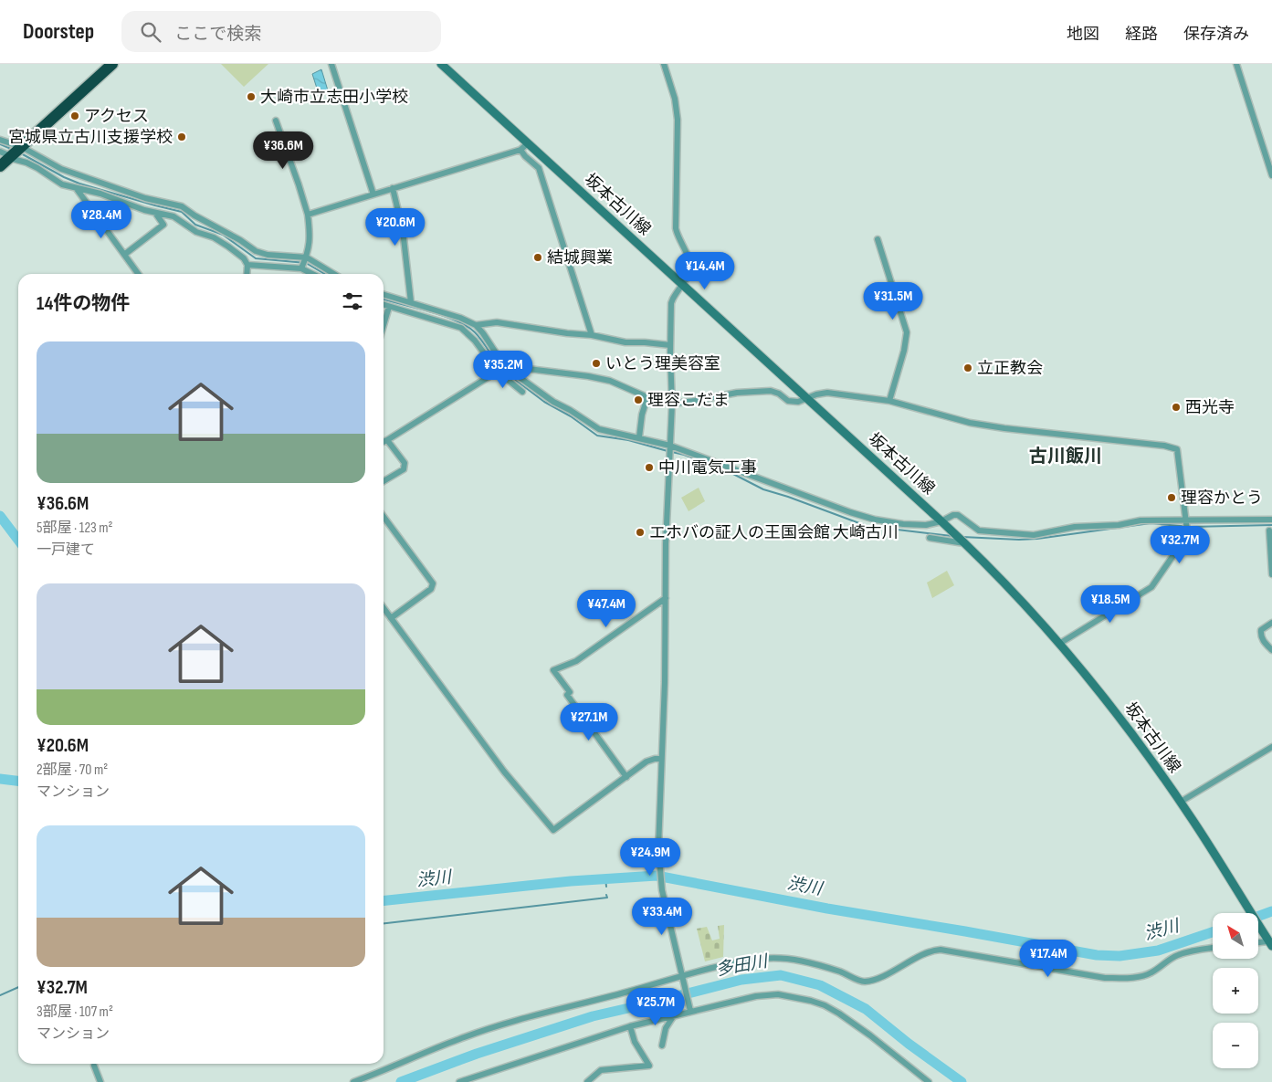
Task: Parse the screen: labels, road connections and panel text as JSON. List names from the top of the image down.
{
  "streets": {
    "main road": ["坂本古川線"]
  },
  "districts": ["古川飯川"],
  "water": ["渋川", "多田川"],
  "places": [
    "大崎市立志田小学校",
    "アクセス",
    "宮城県立古川支援学校",
    "結城興業",
    "いとう理美容室",
    "立正教会",
    "理容こだま",
    "西光寺",
    "中川電気工事",
    "理容かとう",
    "エホバの証人の王国会館 大崎古川"
  ],
  "north": "top left",
  "page": {
    "header": "Doorstep",
    "search": "ここで検索",
    "nav": ["地図", "経路", "保存済み"],
    "price": [
      "¥36.6M",
      "¥28.4M",
      "¥20.6M",
      "¥14.4M",
      "¥31.5M",
      "¥35.2M",
      "¥32.7M",
      "¥18.5M",
      "¥47.4M",
      "¥27.1M",
      "¥24.9M",
      "¥33.4M",
      "¥17.4M",
      "¥25.7M"
    ],
    "heading": "14件の物件",
    "list": [
      {
        "name": "¥36.6M",
        "note": "5部屋 · 123 m² · 一戸建て"
      },
      {
        "name": "¥20.6M",
        "note": "2部屋 · 70 m² · マンション"
      },
      {
        "name": "¥32.7M",
        "note": "3部屋 · 107 m² · マンション"
      }
    ],
    "map_buttons": ["+", "−"]
  }
}
